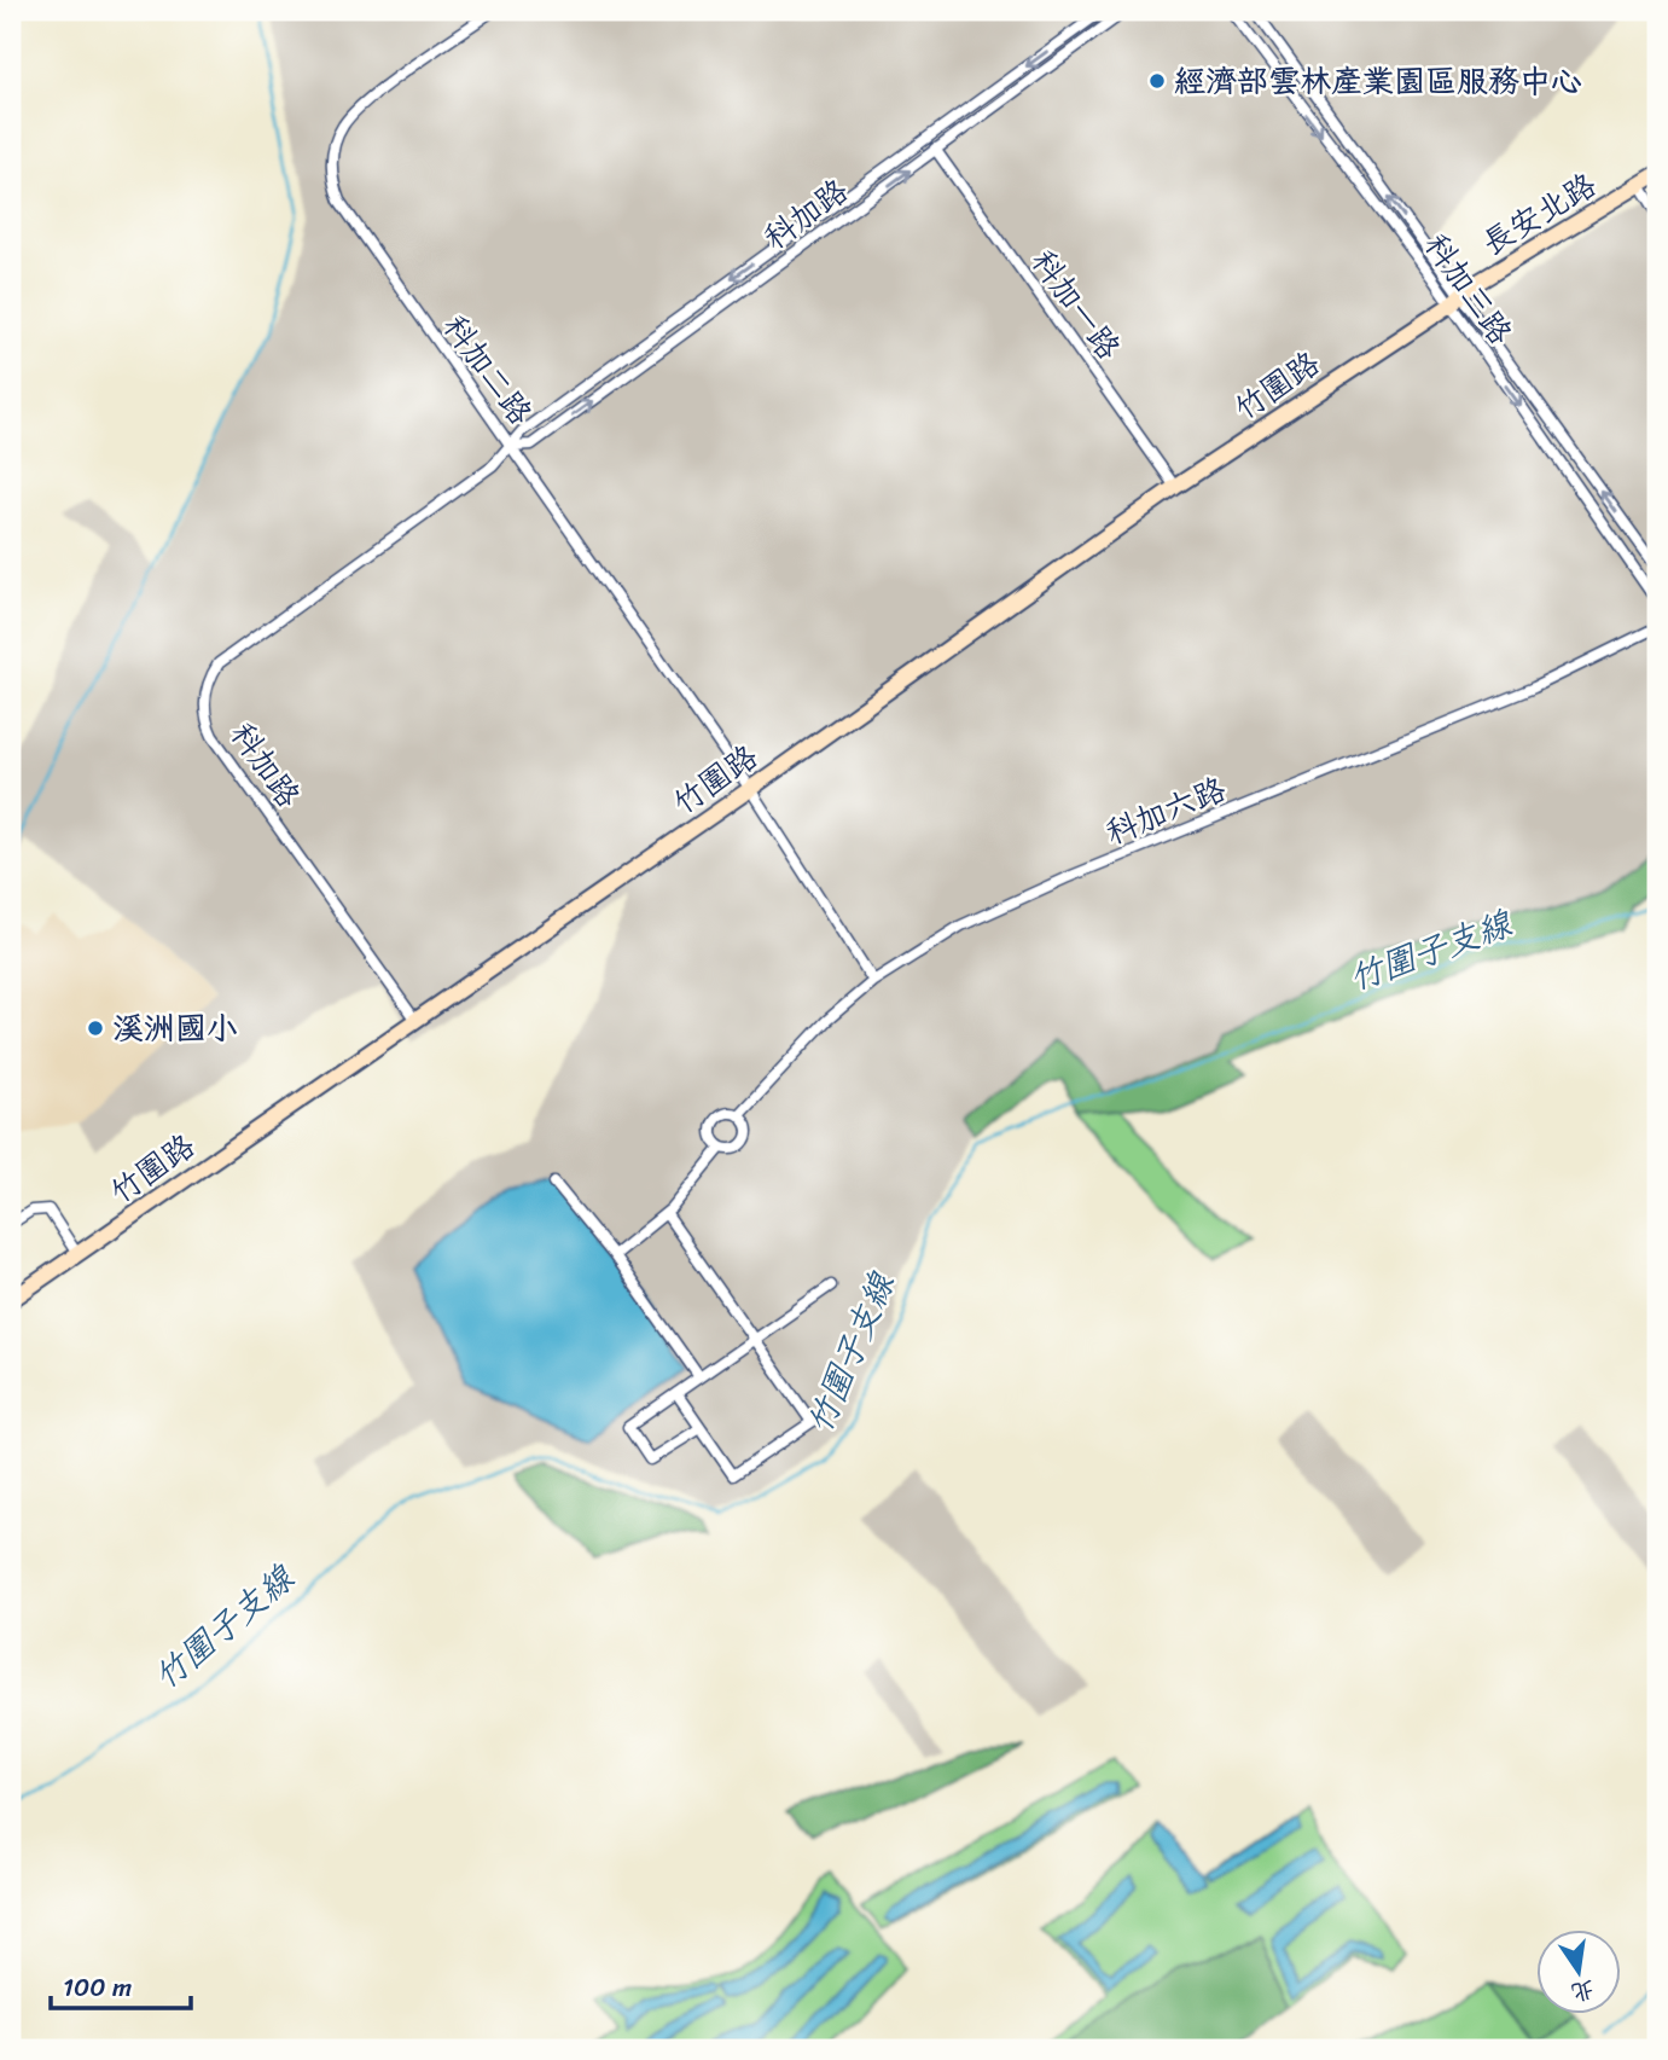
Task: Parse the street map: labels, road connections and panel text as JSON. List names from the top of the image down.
{
  "streets": {
    "street": [
      "科加路",
      "長安北路",
      "科加三路",
      "科加一路",
      "科加二路",
      "竹圍路",
      "科加六路"
    ]
  },
  "crossings": [
    ["科加路", "科加一路"],
    ["科加路", "科加二路"],
    ["科加路", "竹圍路"],
    ["長安北路", "科加三路"],
    ["長安北路", "竹圍路"],
    ["科加三路", "竹圍路"],
    ["科加一路", "竹圍路"],
    ["科加二路", "竹圍路"],
    ["科加二路", "科加六路"]
  ],
  "water": ["竹圍子支線"],
  "places": ["經濟部雲林產業園區服務中心", "溪洲國小"],
  "scale_bar": "100 m",
  "north": "bottom"
}
